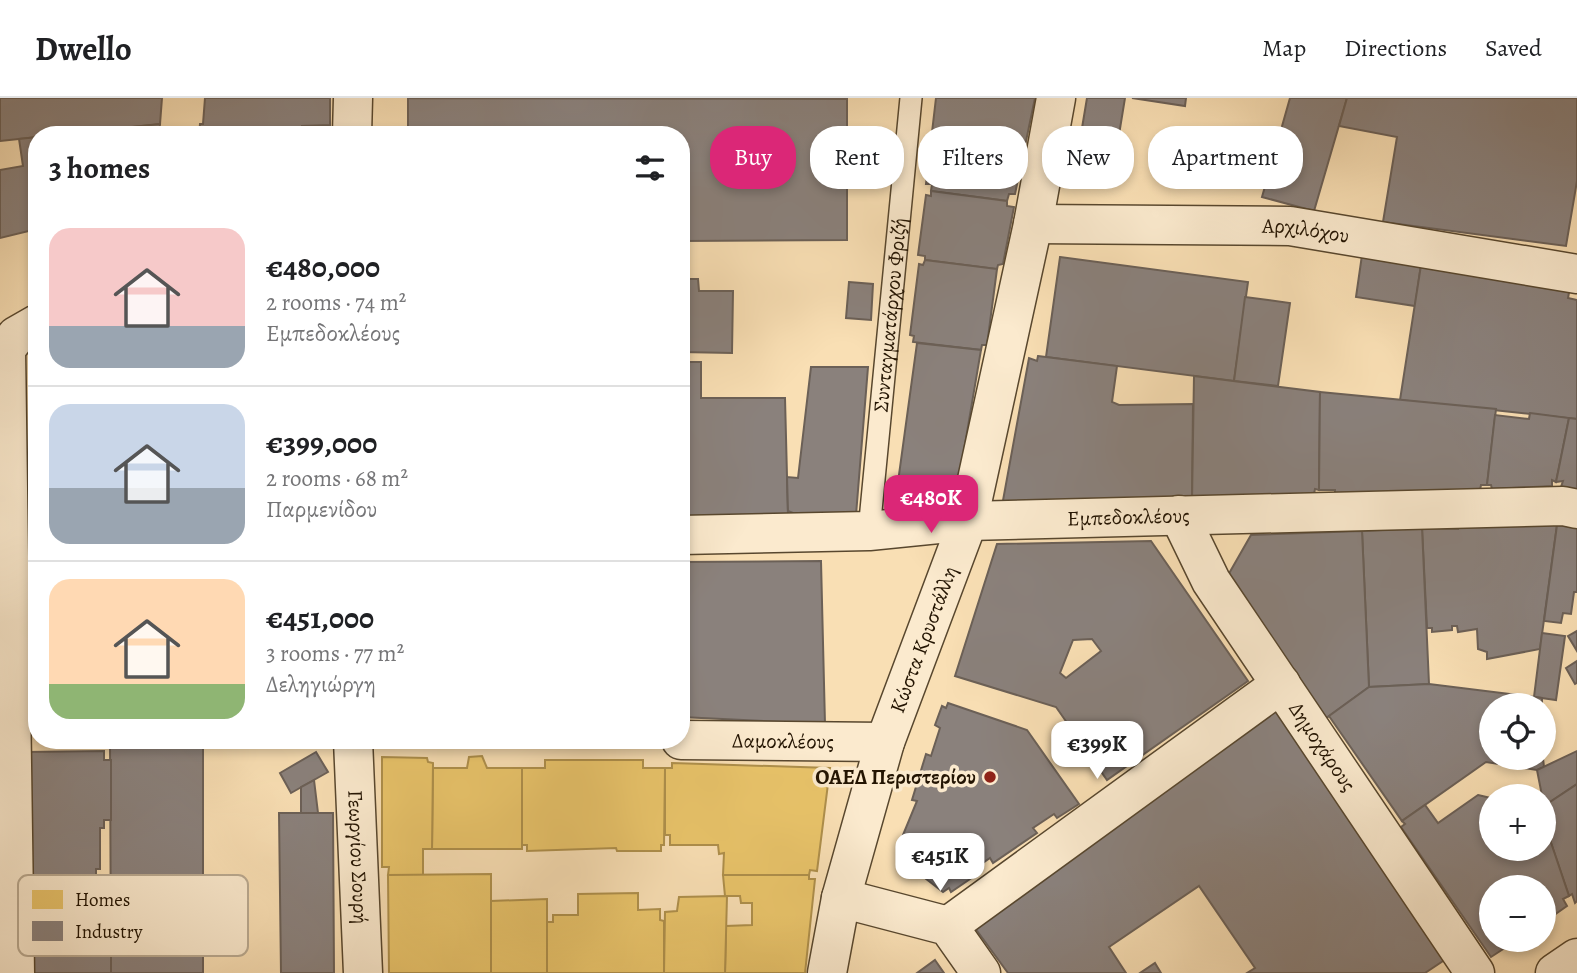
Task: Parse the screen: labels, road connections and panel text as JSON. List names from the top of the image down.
{
  "streets": {
    "street": [
      "Αρχιλόχου",
      "Εμπεδοκλέους",
      "Κώστα Κρυστάλλη",
      "Δαμοκλέους",
      "Δημοχάρους",
      "Γεωργίου Σουρή"
    ],
    "lane": ["Συνταγματάρχου Φριζή"]
  },
  "crossings": [
    ["Αρχιλόχου", "Κώστα Κρυστάλλη"],
    ["Συνταγματάρχου Φριζή", "Εμπεδοκλέους"],
    ["Εμπεδοκλέους", "Κώστα Κρυστάλλη"],
    ["Εμπεδοκλέους", "Δημοχάρους"],
    ["Κώστα Κρυστάλλη", "Δαμοκλέους"]
  ],
  "places": ["ΟΑΕΔ Περιστερίου"],
  "legend": ["Homes", "Industry"],
  "page": {
    "header": "Dwello",
    "nav": ["Map", "Directions", "Saved"],
    "chip": [
      "Buy",
      "Rent",
      "Filters",
      "New",
      "Apartment"
    ],
    "heading": "3 homes",
    "list": [
      {
        "name": "€480,000",
        "note": "2 rooms · 74 m² · Εμπεδοκλέους"
      },
      {
        "name": "€399,000",
        "note": "2 rooms · 68 m² · Παρμενίδου"
      },
      {
        "name": "€451,000",
        "note": "3 rooms · 77 m² · Δεληγιώργη"
      }
    ],
    "price": ["€480K", "€399K", "€451K"],
    "map_buttons": ["+", "−"]
  }
}
